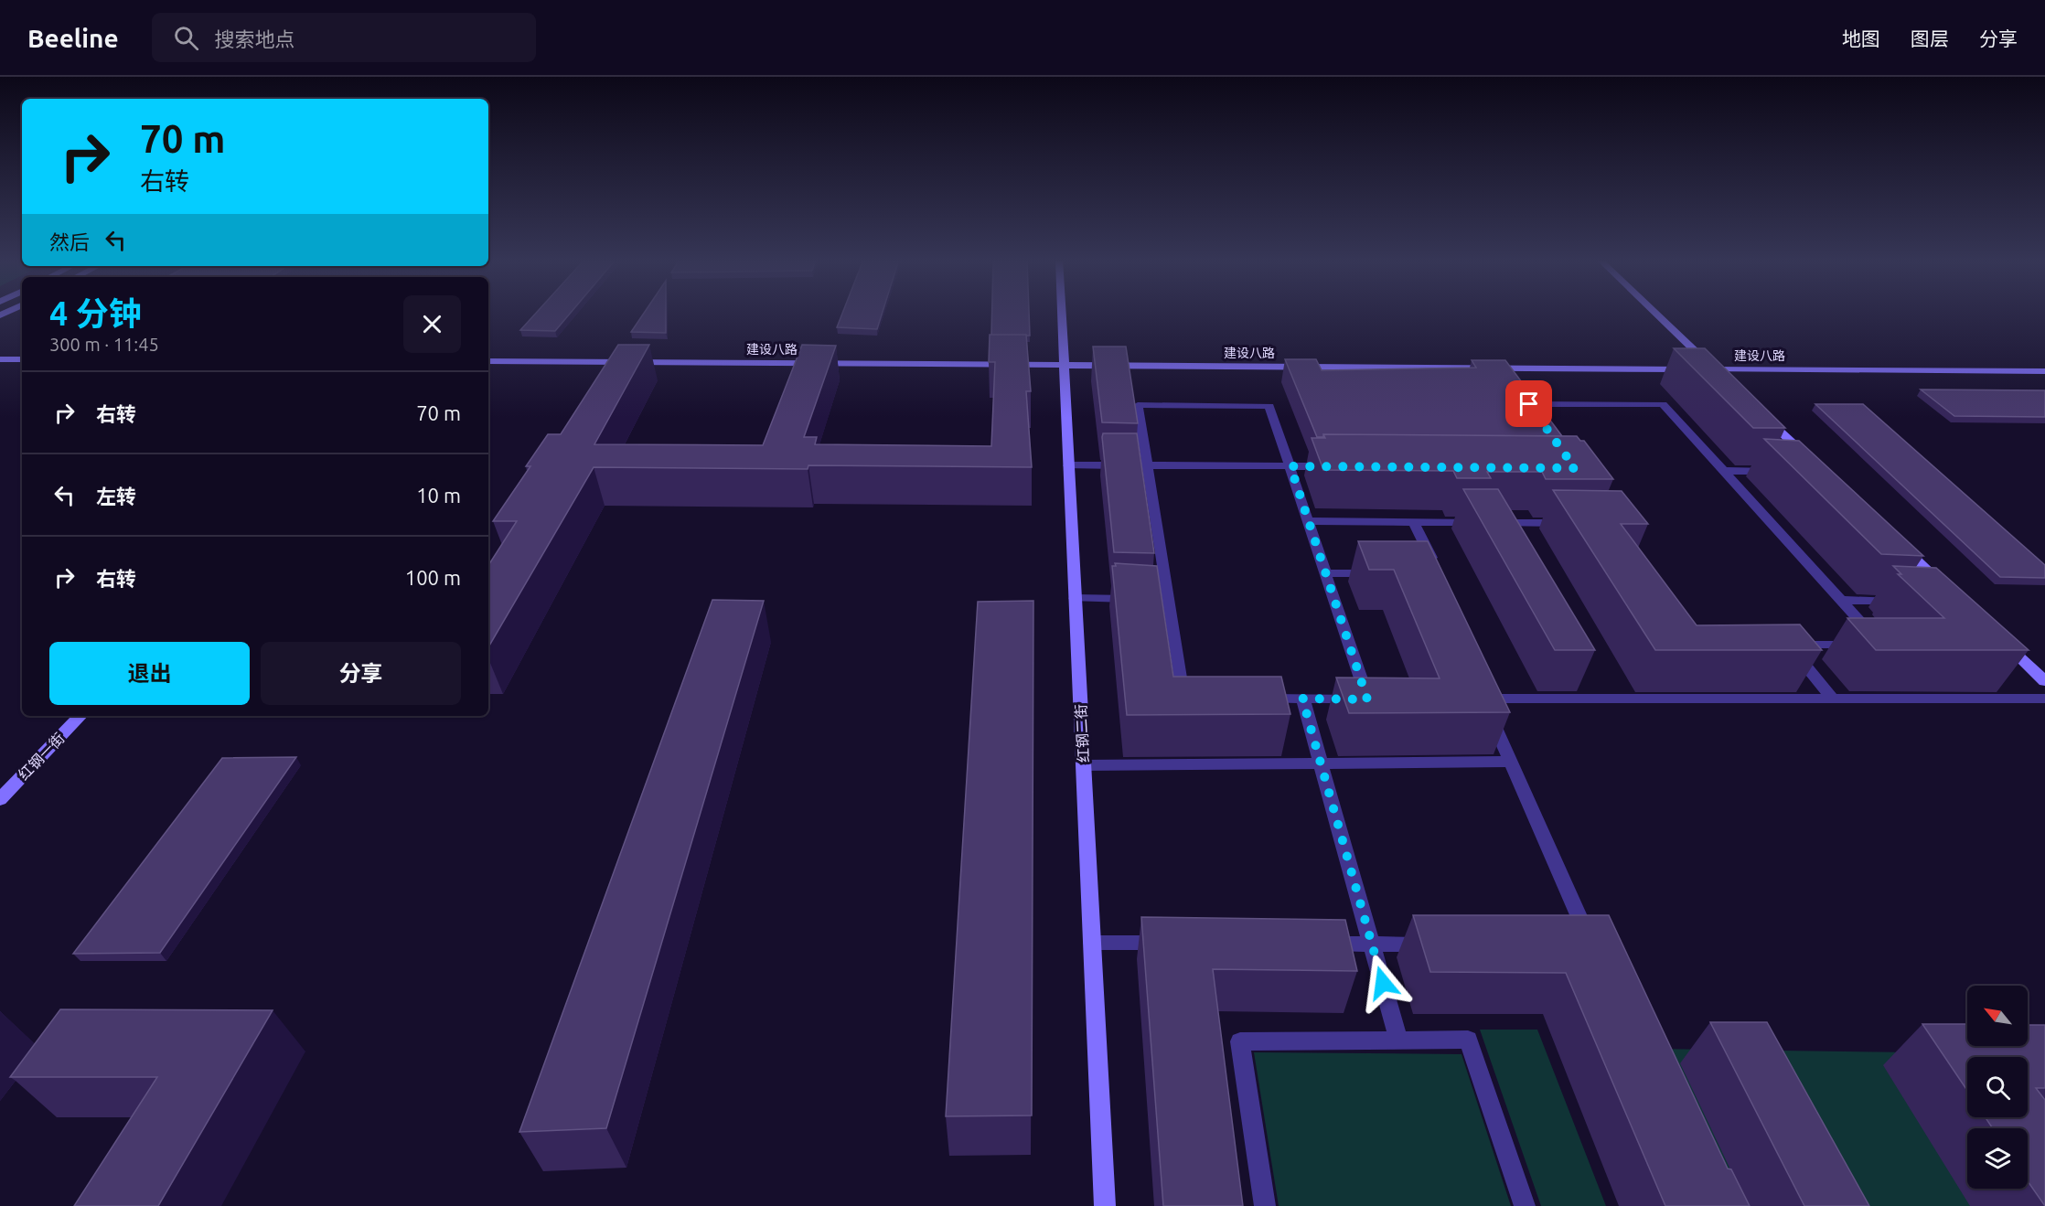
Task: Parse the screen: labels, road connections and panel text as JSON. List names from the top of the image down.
{
  "streets": {
    "main road": ["建设八路", "红钢二街", "红钢一街"]
  },
  "crossings": [
    ["建设八路", "红钢二街"]
  ],
  "north": "top left",
  "page": {
    "header": "Beeline",
    "search": "搜索地点",
    "nav": ["地图", "图层", "分享"],
    "turn": ["70 m", "右转"],
    "then": "然后",
    "heading": ["4 分钟", "300 m · 11:45"],
    "list": [
      {
        "name": "右转",
        "value": "70 m"
      },
      {
        "name": "左转",
        "value": "10 m"
      },
      {
        "name": "右转",
        "value": "100 m"
      }
    ],
    "buttons": ["退出", "分享"]
  }
}
